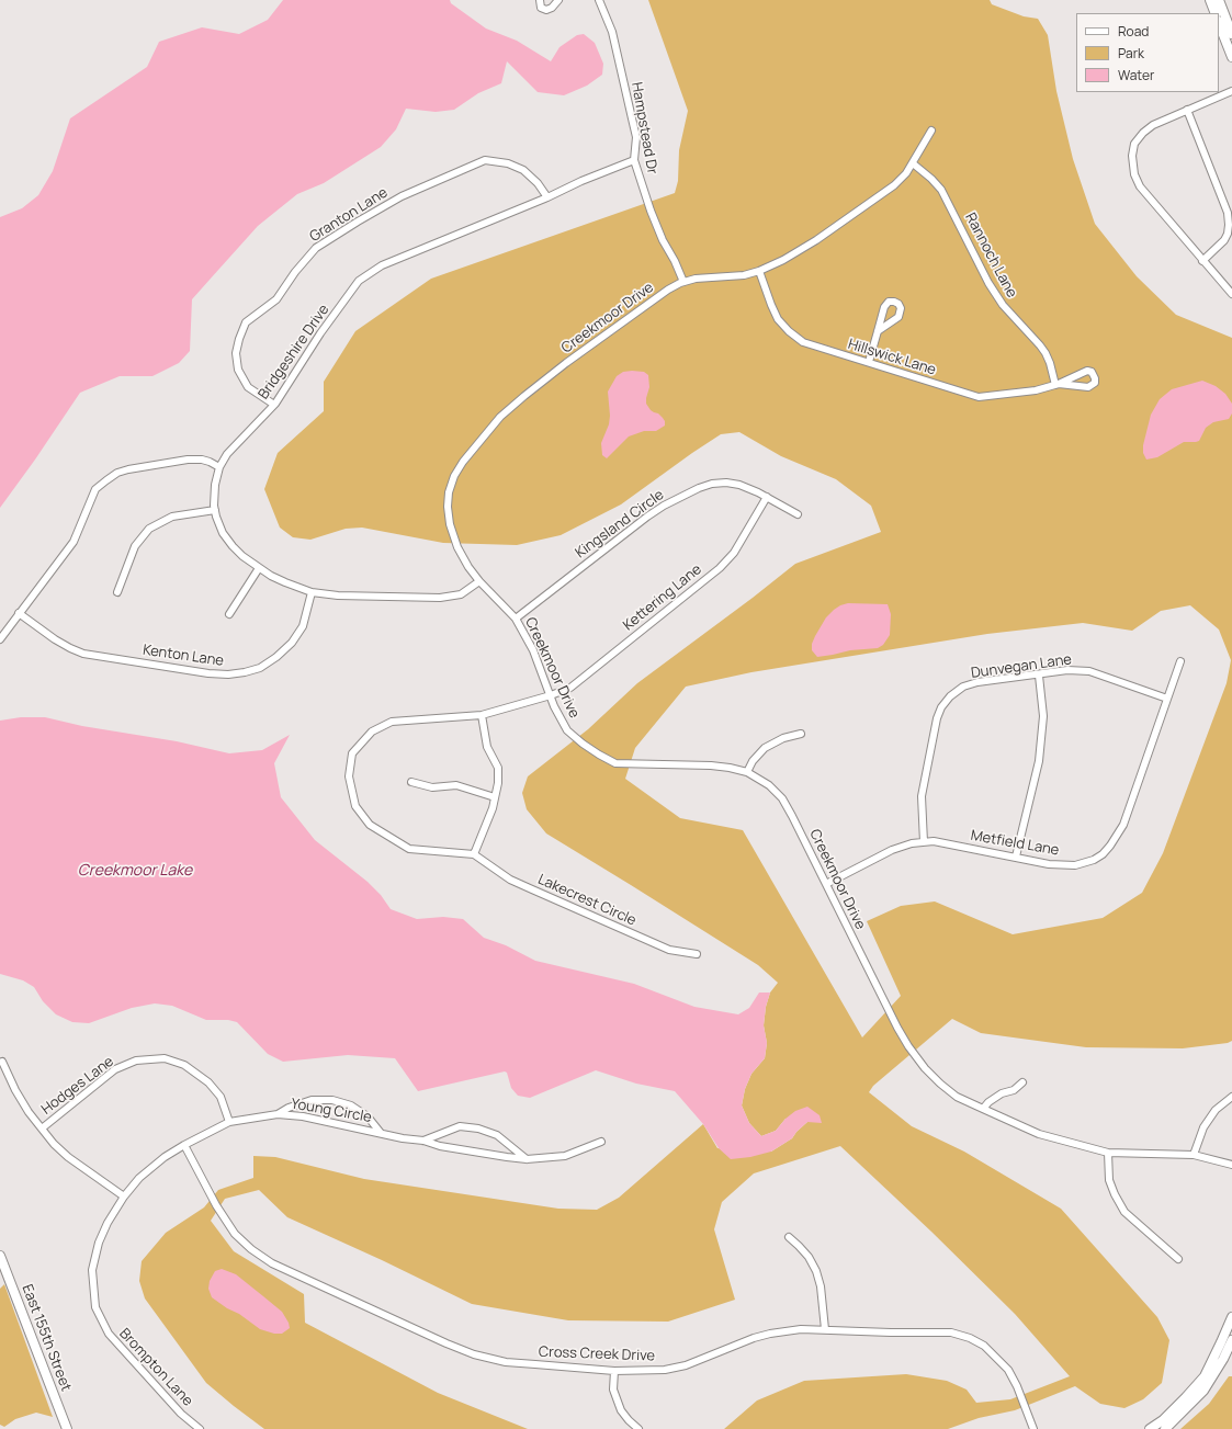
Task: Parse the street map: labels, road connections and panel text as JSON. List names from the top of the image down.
{
  "streets": {
    "street": [
      "Hampstead Dr",
      "Granton Lane",
      "Rannoch Lane",
      "Creekmoor Drive",
      "Bridgeshire Drive",
      "Hillswick Lane",
      "Kingsland Circle",
      "Kettering Lane",
      "Kenton Lane",
      "Dunvegan Lane",
      "Metfield Lane",
      "Lakecrest Circle",
      "Hodges Lane",
      "Young Circle",
      "East 155th Street",
      "Cross Creek Drive",
      "Brompton Lane"
    ]
  },
  "crossings": [
    ["Hampstead Dr", "Creekmoor Drive"],
    ["Hampstead Dr", "Bridgeshire Drive"],
    ["Granton Lane", "Bridgeshire Drive"],
    ["Rannoch Lane", "Creekmoor Drive"],
    ["Rannoch Lane", "Hillswick Lane"],
    ["Creekmoor Drive", "Bridgeshire Drive"],
    ["Creekmoor Drive", "Hillswick Lane"],
    ["Creekmoor Drive", "Kingsland Circle"],
    ["Creekmoor Drive", "Kettering Lane"],
    ["Creekmoor Drive", "Metfield Lane"],
    ["Bridgeshire Drive", "Kenton Lane"],
    ["Kingsland Circle", "Kettering Lane"],
    ["Dunvegan Lane", "Metfield Lane"],
    ["Hodges Lane", "Young Circle"],
    ["Young Circle", "Cross Creek Drive"],
    ["Young Circle", "Brompton Lane"],
    ["Cross Creek Drive", "Brompton Lane"]
  ],
  "water": ["Creekmoor Lake"],
  "legend": ["Road", "Park", "Water"]
}
